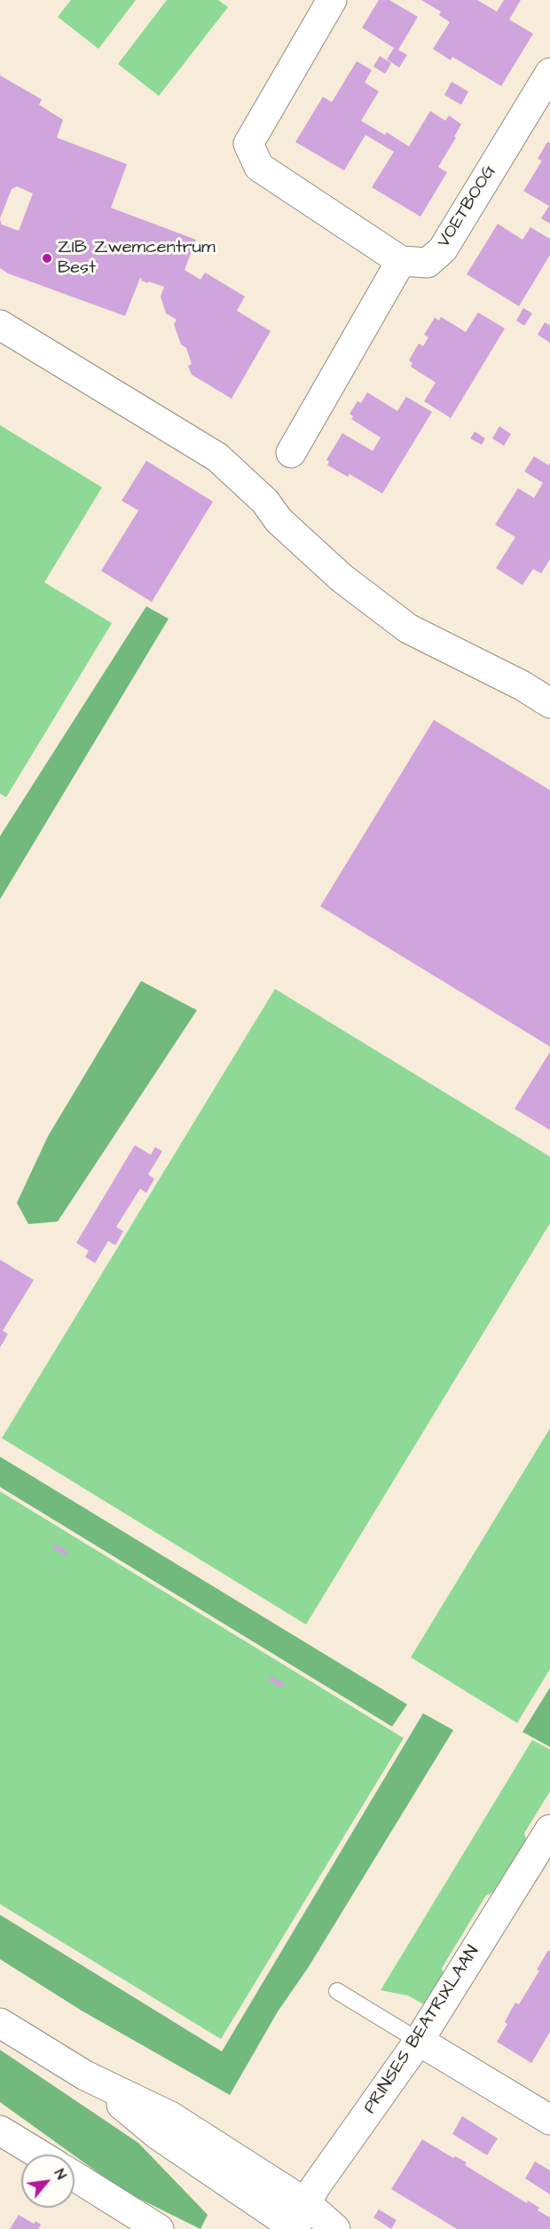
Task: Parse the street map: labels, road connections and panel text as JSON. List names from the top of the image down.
{
  "streets": {
    "street": ["VOETBOOG", "PRINSES BEATRIXLAAN"]
  },
  "places": ["ZIB Zwemcentrum Best"],
  "north": "top right"
}
